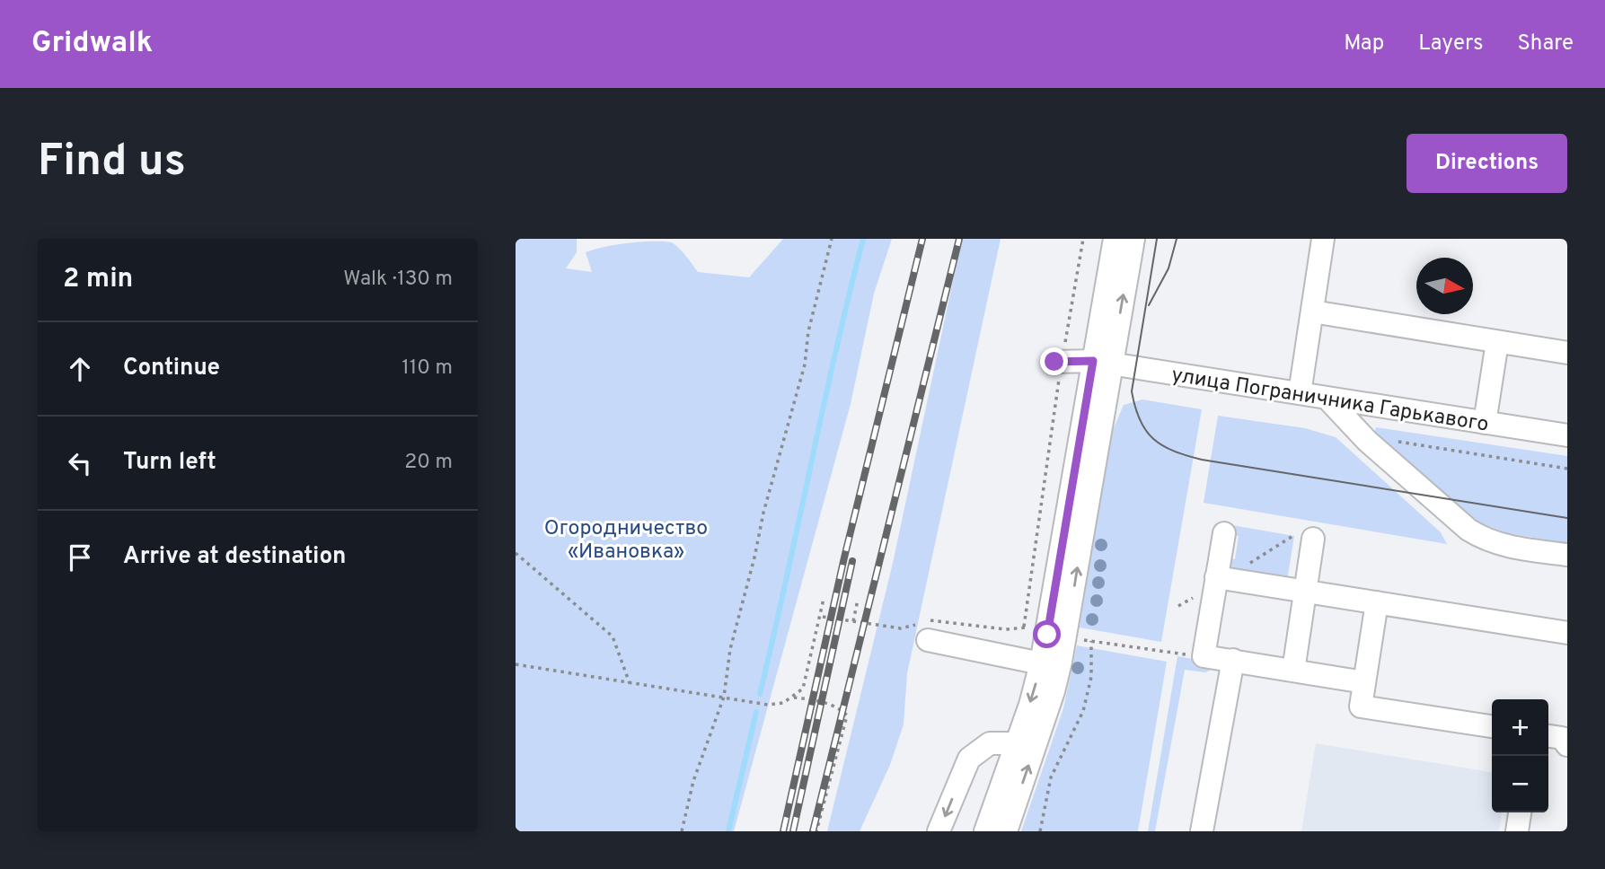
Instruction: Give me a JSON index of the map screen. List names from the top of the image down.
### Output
{
  "streets": {
    "street": ["улица Пограничника Гарькавого"]
  },
  "parks": ["Огородничество «Ивановка»"],
  "north": "right",
  "page": {
    "header": "Gridwalk",
    "nav": ["Map", "Layers", "Share"],
    "buttons": "Directions",
    "title": "Find us",
    "heading": ["2 min", "Walk · 130 m"],
    "list": [
      ["Continue", "110 m"],
      ["Turn left", "20 m"],
      "Arrive at destination"
    ],
    "map_buttons": ["+", "−"]
  }
}
